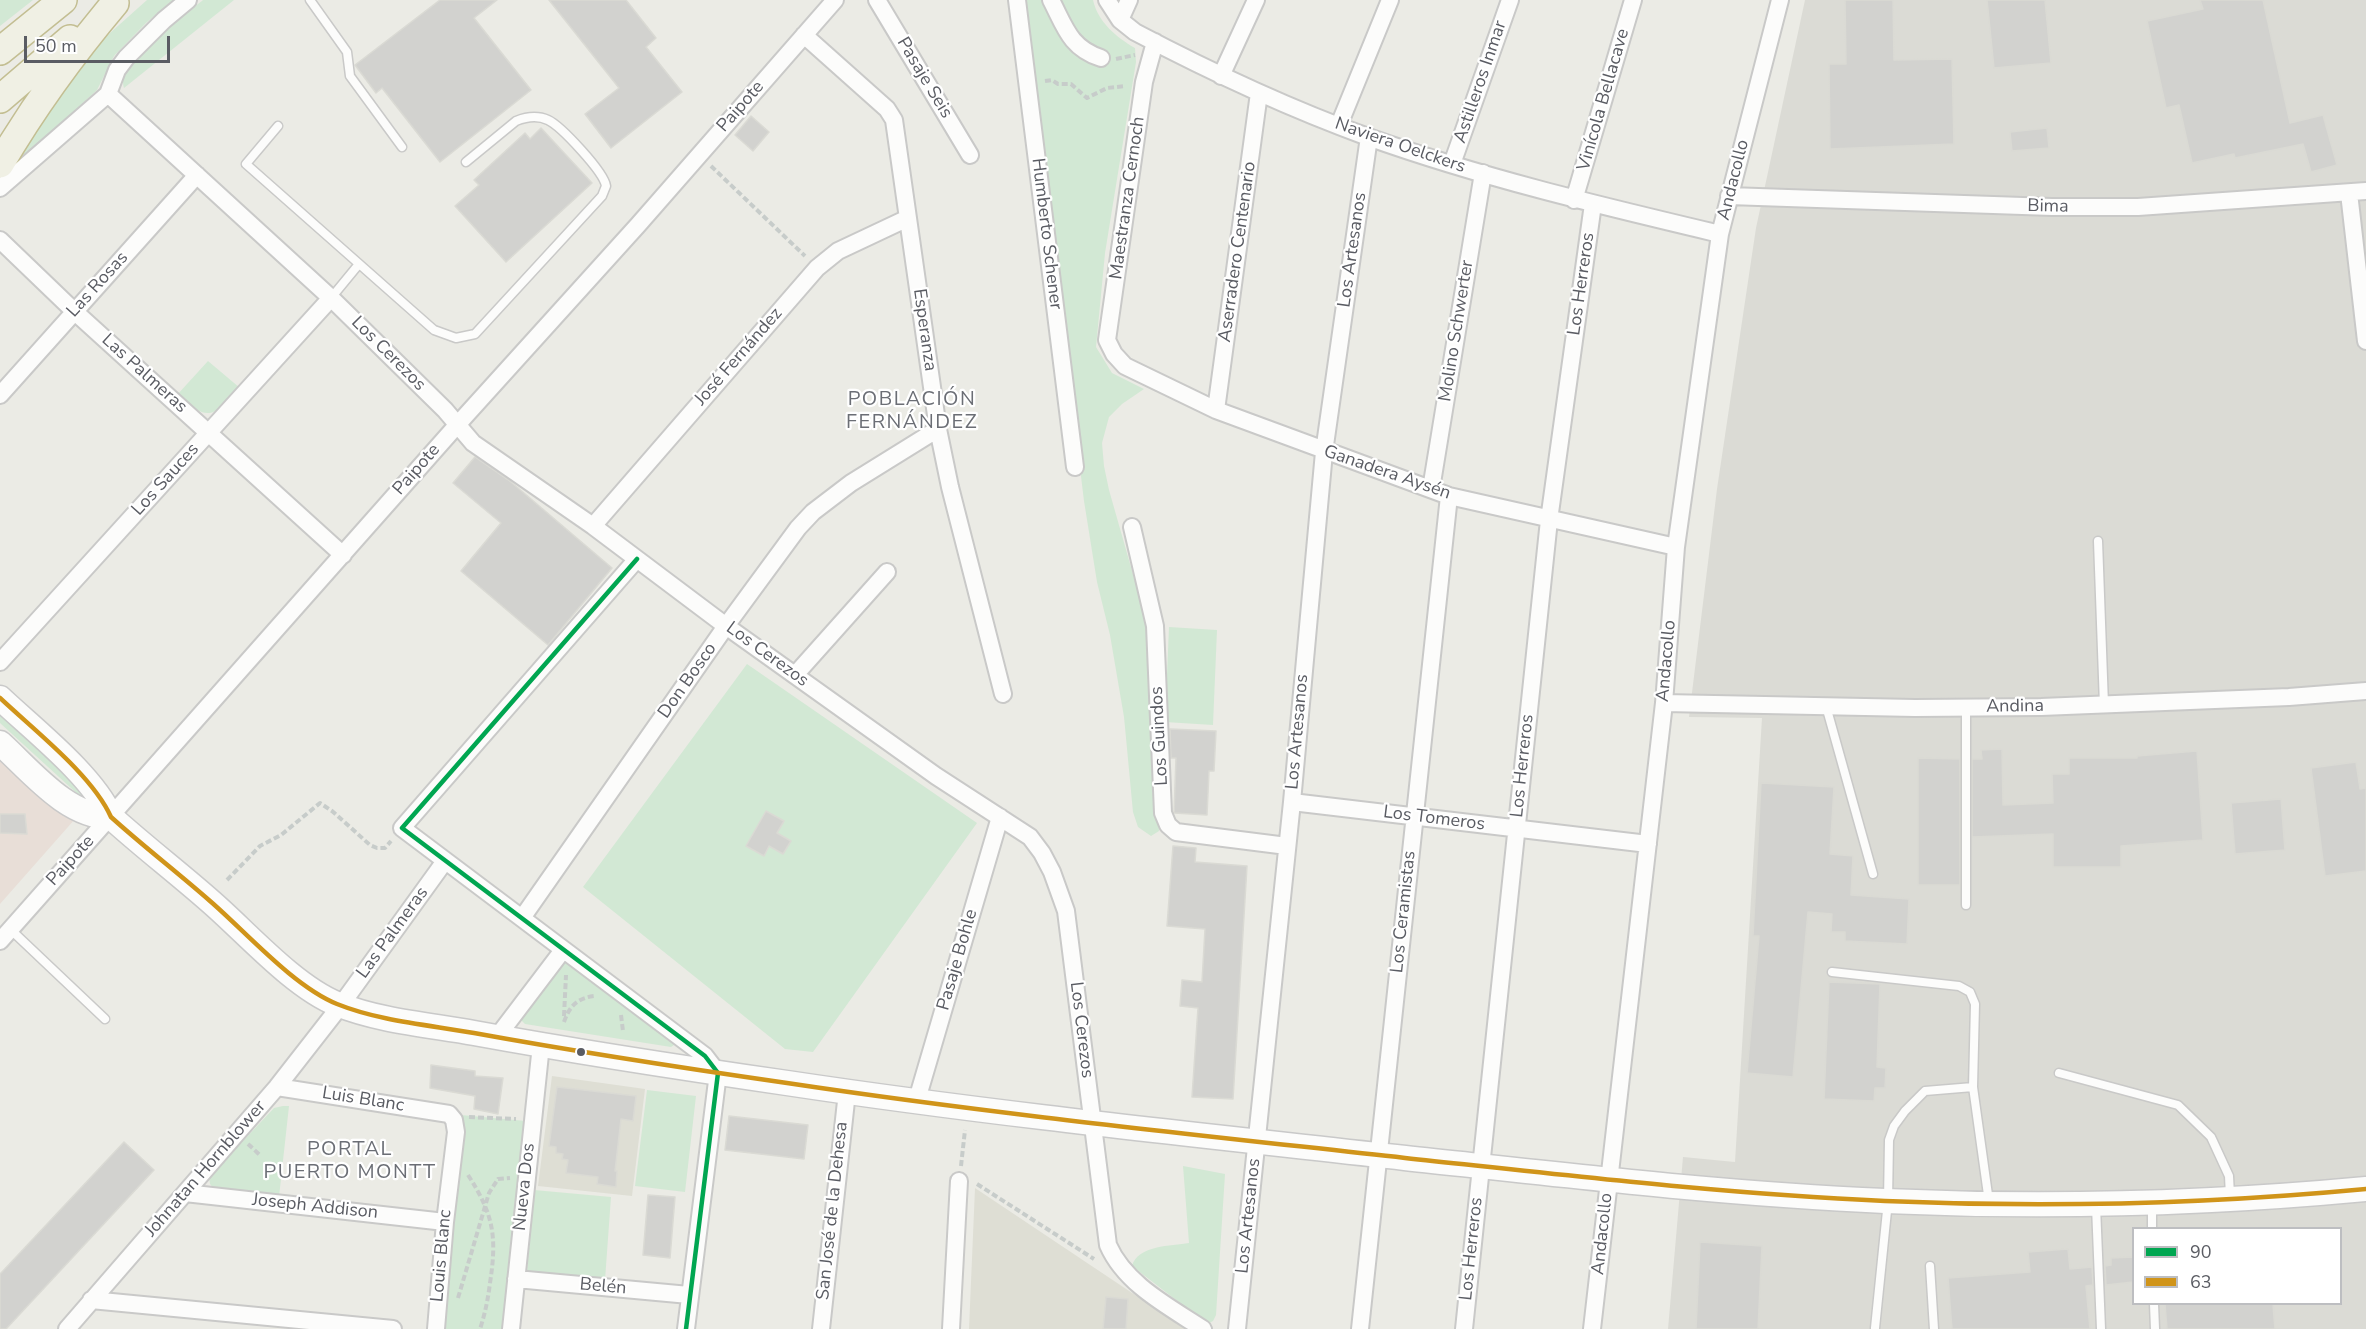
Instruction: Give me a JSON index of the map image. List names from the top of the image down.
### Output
{
  "streets": {
    "street": [
      "Pasaje Seis",
      "Astilleros Inmar",
      "Vinícola Bellacave",
      "Paipote",
      "Naviera Oelckers",
      "Andacollo",
      "Maestranza Cernoch",
      "Bima",
      "Humberto Schener",
      "Los Artesanos",
      "Aserradero Centenario",
      "Los Herreros",
      "Las Rosas",
      "Esperanza",
      "Molino Schwerter",
      "Los Cerezos",
      "José Fernández",
      "Las Palmeras",
      "Ganadera Aysén",
      "Los Sauces",
      "Don Bosco",
      "Andina",
      "Los Guindos",
      "Los Tomeros",
      "Los Ceramistas",
      "Pasaje Bohle",
      "Luis Blanc",
      "Johnatan Hornblower",
      "Nueva Dos",
      "Joseph Addison",
      "San José de la Dehesa",
      "Louis Blanc",
      "Belén"
    ]
  },
  "crossings": [
    ["Astilleros Inmar", "Naviera Oelckers"],
    ["Vinícola Bellacave", "Naviera Oelckers"],
    ["Paipote", "Esperanza"],
    ["Paipote", "Los Cerezos"],
    ["Paipote", "Las Palmeras"],
    ["Naviera Oelckers", "Andacollo"],
    ["Naviera Oelckers", "Maestranza Cernoch"],
    ["Naviera Oelckers", "Los Artesanos"],
    ["Naviera Oelckers", "Aserradero Centenario"],
    ["Naviera Oelckers", "Los Herreros"],
    ["Naviera Oelckers", "Molino Schwerter"],
    ["Andacollo", "Bima"],
    ["Andacollo", "Ganadera Aysén"],
    ["Andacollo", "Andina"],
    ["Andacollo", "Los Tomeros"],
    ["Maestranza Cernoch", "Ganadera Aysén"],
    ["Los Artesanos", "Ganadera Aysén"],
    ["Los Artesanos", "Los Guindos"],
    ["Los Artesanos", "Los Tomeros"],
    ["Aserradero Centenario", "Ganadera Aysén"],
    ["Los Herreros", "Ganadera Aysén"],
    ["Los Herreros", "Los Tomeros"],
    ["Las Rosas", "Los Cerezos"],
    ["Las Rosas", "Las Palmeras"],
    ["Esperanza", "José Fernández"],
    ["Esperanza", "Don Bosco"],
    ["Molino Schwerter", "Ganadera Aysén"],
    ["Los Cerezos", "José Fernández"],
    ["Los Cerezos", "Los Sauces"],
    ["Los Cerezos", "Don Bosco"],
    ["Los Cerezos", "Pasaje Bohle"],
    ["Las Palmeras", "Los Sauces"],
    ["Las Palmeras", "Johnatan Hornblower"],
    ["Ganadera Aysén", "Los Ceramistas"],
    ["Los Tomeros", "Los Ceramistas"],
    ["Luis Blanc", "Johnatan Hornblower"],
    ["Luis Blanc", "Louis Blanc"],
    ["Johnatan Hornblower", "Joseph Addison"],
    ["Nueva Dos", "Belén"],
    ["Joseph Addison", "Louis Blanc"]
  ],
  "districts": ["POBLACIÓN FERNÁNDEZ", "PORTAL PUERTO MONTT"],
  "lines": ["transit line 90", "transit line 63"],
  "legend": ["90", "63"],
  "scale_bar": "50 m"
}
